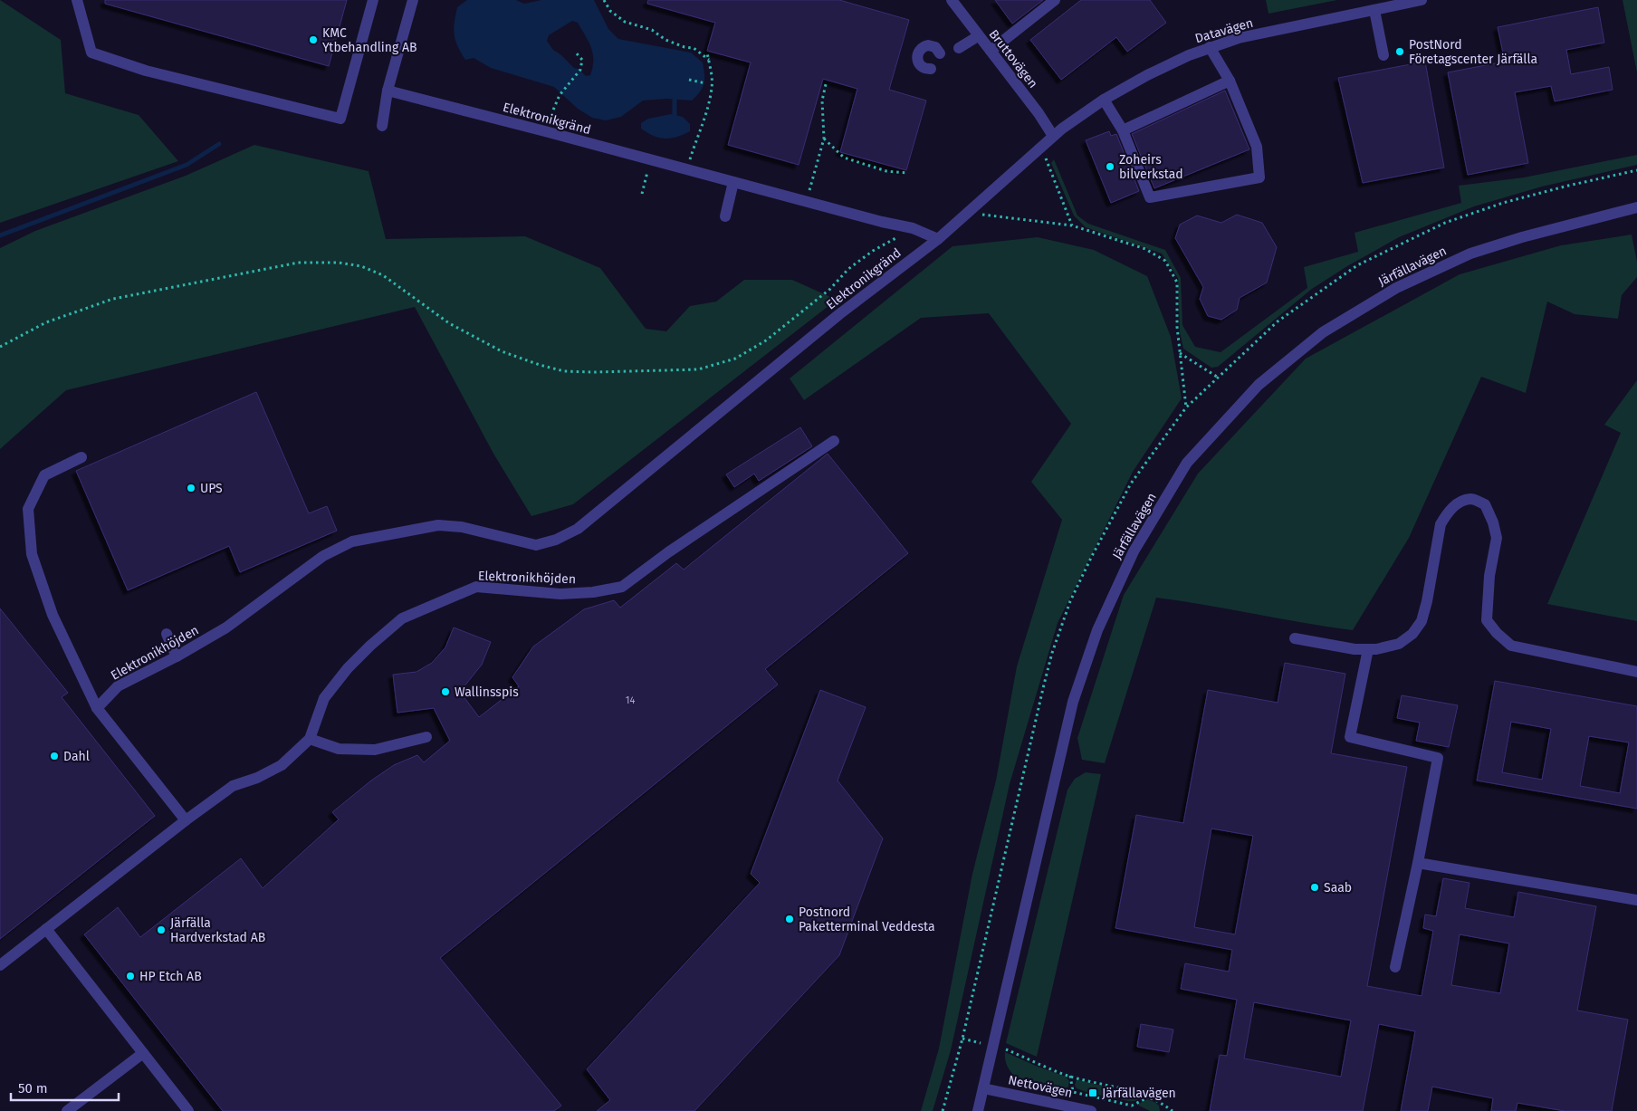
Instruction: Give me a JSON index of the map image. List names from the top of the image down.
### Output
{
  "streets": {
    "street": [
      "Datavägen",
      "Bruttovägen",
      "Elektronikgränd",
      "Järfällavägen",
      "Elektronikhöjden",
      "Nettovägen"
    ]
  },
  "crossings": [
    ["Datavägen", "Bruttovägen"],
    ["Datavägen", "Elektronikgränd"],
    ["Bruttovägen", "Elektronikgränd"],
    ["Elektronikgränd", "Elektronikhöjden"],
    ["Järfällavägen", "Nettovägen"]
  ],
  "places": {
    "other": [
      "KMC Ytbehandling AB",
      "PostNord Företagscenter Järfälla",
      "Zoheirs bilverkstad",
      "UPS",
      "Wallinsspis",
      "Dahl",
      "Saab",
      "Postnord Paketterminal Veddesta",
      "Järfälla Hardverkstad AB",
      "HP Etch AB"
    ],
    "transit": ["Järfällavägen"]
  },
  "house_numbers": ["14"],
  "scale_bar": "50 m"
}
